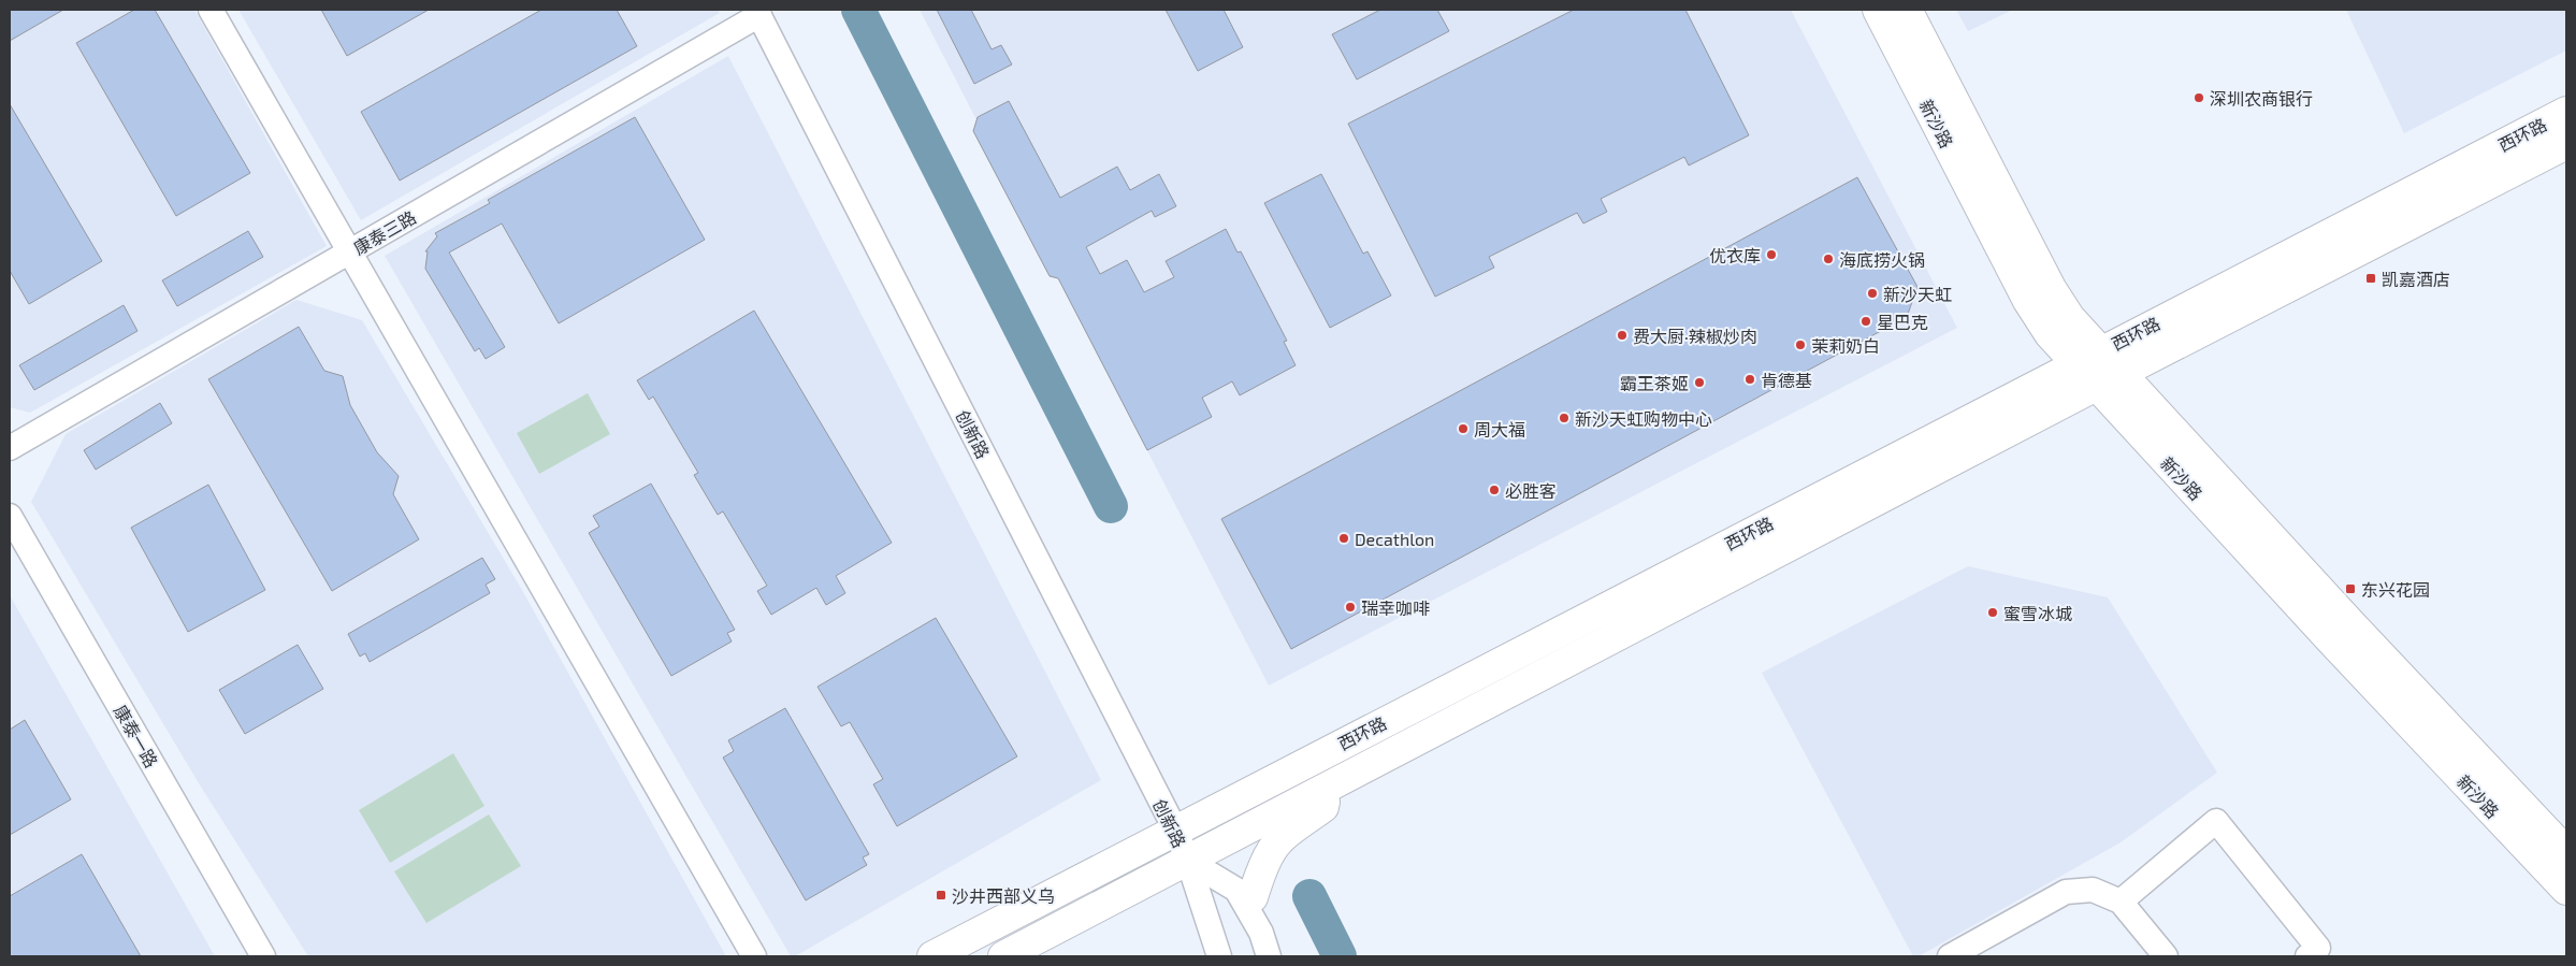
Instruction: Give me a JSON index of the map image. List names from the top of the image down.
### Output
{
  "streets": {
    "main road": ["新沙路", "西环路"],
    "street": ["康泰三路", "创新路", "康泰一路"]
  },
  "crossings": [
    ["新沙路", "西环路"],
    ["西环路", "创新路"],
    ["康泰三路", "创新路"]
  ],
  "places": {
    "other": [
      "深圳农商银行",
      "优衣库",
      "海底捞火锅",
      "新沙天虹",
      "星巴克",
      "费大厨·辣椒炒肉",
      "茉莉奶白",
      "肯德基",
      "霸王茶姬",
      "新沙天虹购物中心",
      "周大福",
      "必胜客",
      "Decathlon",
      "瑞幸咖啡",
      "蜜雪冰城"
    ],
    "transit": ["凯嘉酒店", "东兴花园", "沙井西部义乌"]
  }
}
